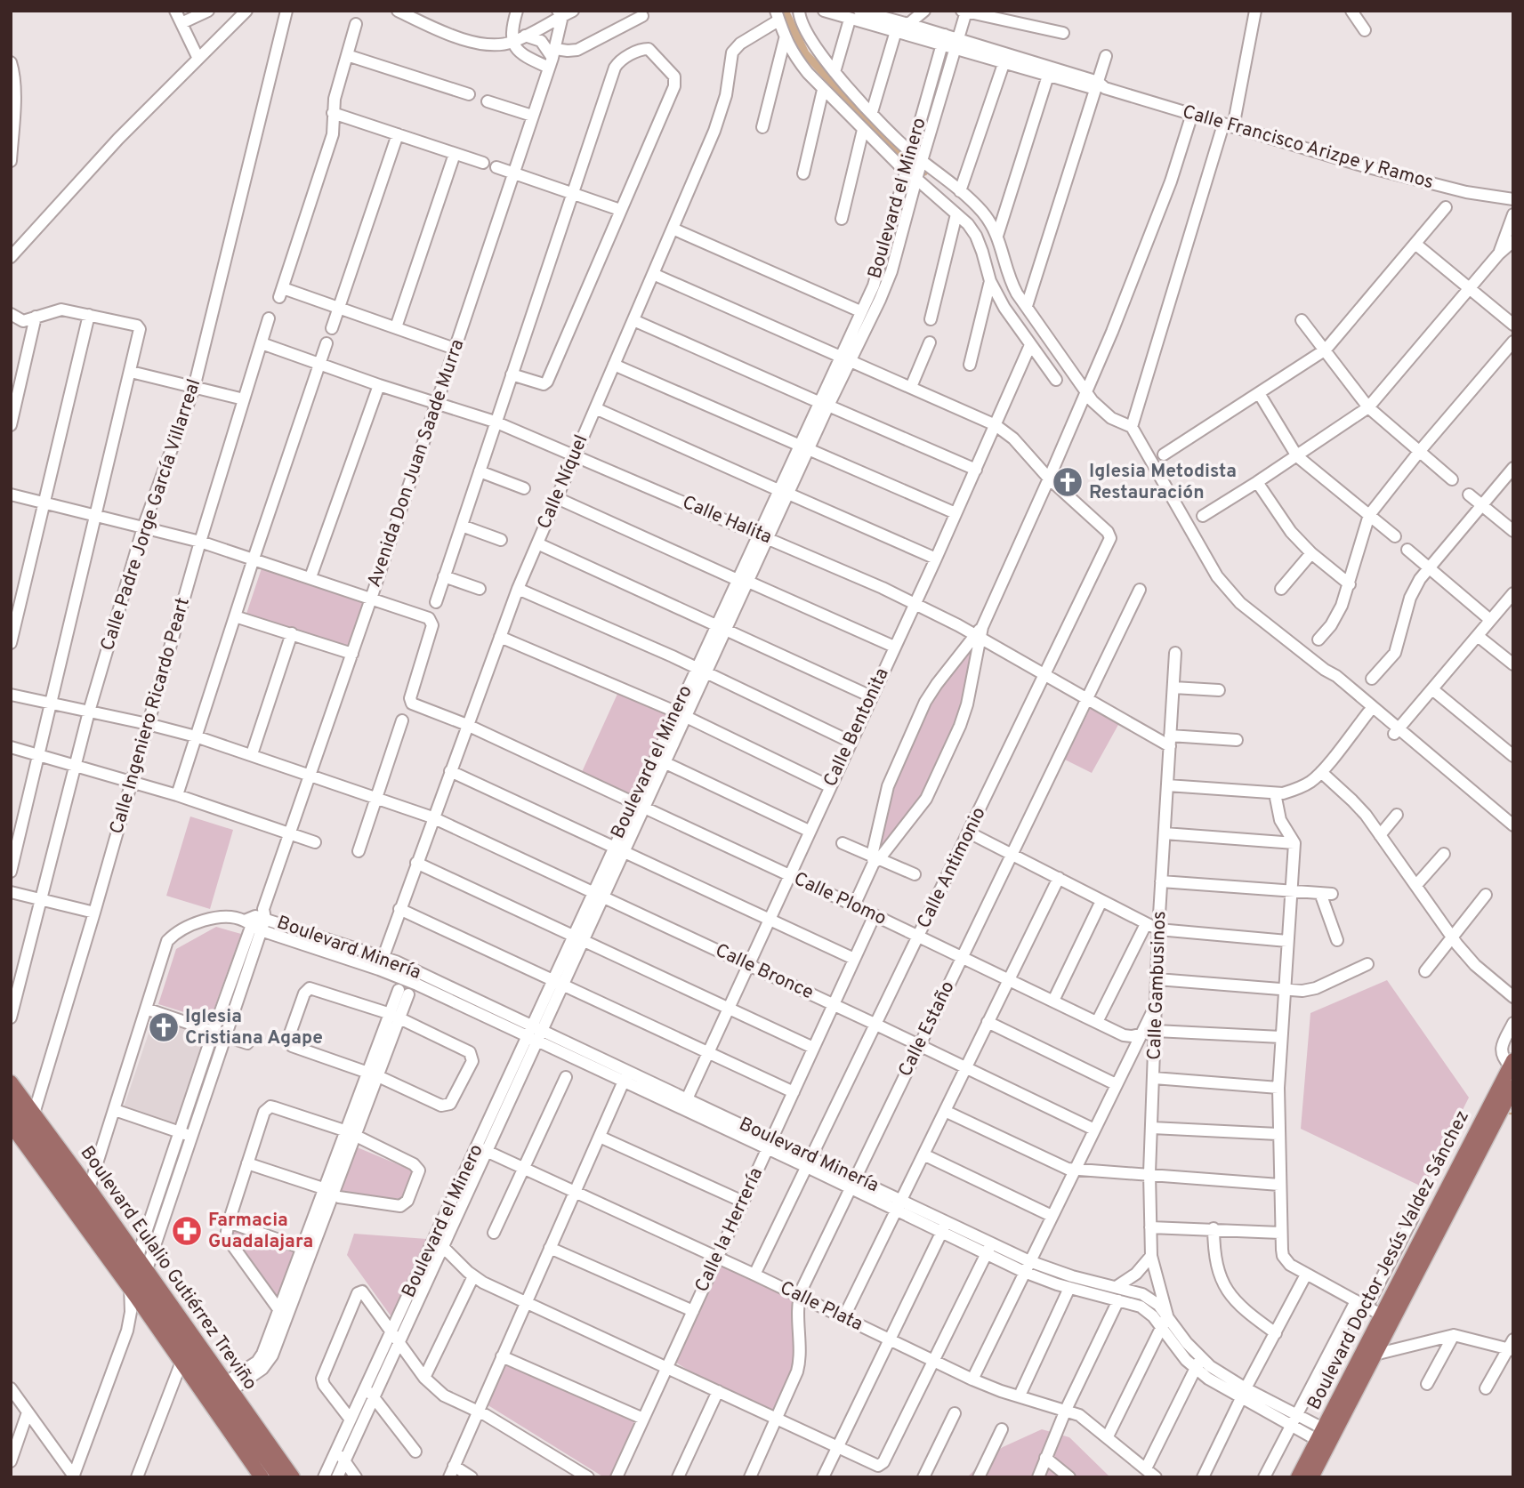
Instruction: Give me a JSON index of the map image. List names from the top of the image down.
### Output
{
  "streets": {
    "main road": ["Boulevard Doctor Jesús Valdez Sánchez", "Boulevard Eulalio Gutiérrez Treviño"],
    "street": [
      "Calle Francisco Arizpe y Ramos",
      "Boulevard el Minero",
      "Avenida Don Juan Saade Murra",
      "Calle Níquel",
      "Calle Padre Jorge García Villarreal",
      "Calle Halita",
      "Calle Ingeniero Ricardo Peart",
      "Calle Bentonita",
      "Calle Antimonio",
      "Calle Plomo",
      "Boulevard Minería",
      "Calle Bronce",
      "Calle Gambusinos",
      "Calle Estaño",
      "Calle la Herrería",
      "Calle Plata"
    ]
  },
  "crossings": [
    ["Calle Francisco Arizpe y Ramos", "Boulevard el Minero"],
    ["Boulevard el Minero", "Calle Halita"],
    ["Boulevard el Minero", "Calle Plomo"],
    ["Boulevard el Minero", "Boulevard Minería"],
    ["Boulevard el Minero", "Calle Bronce"],
    ["Boulevard el Minero", "Calle Plata"],
    ["Avenida Don Juan Saade Murra", "Calle Halita"],
    ["Avenida Don Juan Saade Murra", "Calle Plomo"],
    ["Avenida Don Juan Saade Murra", "Boulevard Minería"],
    ["Avenida Don Juan Saade Murra", "Calle Bronce"],
    ["Avenida Don Juan Saade Murra", "Boulevard Eulalio Gutiérrez Treviño"],
    ["Calle Níquel", "Calle Halita"],
    ["Calle Níquel", "Calle Plomo"],
    ["Calle Níquel", "Boulevard Minería"],
    ["Calle Níquel", "Calle Bronce"],
    ["Calle Padre Jorge García Villarreal", "Calle Bronce"],
    ["Calle Halita", "Calle Ingeniero Ricardo Peart"],
    ["Calle Halita", "Calle Bentonita"],
    ["Calle Halita", "Calle Antimonio"],
    ["Calle Halita", "Calle Gambusinos"],
    ["Calle Halita", "Calle Estaño"],
    ["Calle Ingeniero Ricardo Peart", "Calle Bronce"],
    ["Calle Ingeniero Ricardo Peart", "Boulevard Eulalio Gutiérrez Treviño"],
    ["Calle Bentonita", "Calle Plomo"],
    ["Calle Bentonita", "Boulevard Minería"],
    ["Calle Bentonita", "Calle Bronce"],
    ["Calle Antimonio", "Calle Plomo"],
    ["Calle Antimonio", "Boulevard Minería"],
    ["Calle Antimonio", "Calle Bronce"],
    ["Calle Antimonio", "Calle Plata"],
    ["Calle Plomo", "Calle Gambusinos"],
    ["Calle Plomo", "Calle Estaño"],
    ["Calle Plomo", "Calle la Herrería"],
    ["Boulevard Minería", "Calle Gambusinos"],
    ["Boulevard Minería", "Calle Estaño"],
    ["Boulevard Minería", "Calle la Herrería"],
    ["Boulevard Minería", "Boulevard Doctor Jesús Valdez Sánchez"],
    ["Calle Bronce", "Calle Estaño"],
    ["Calle Bronce", "Calle la Herrería"],
    ["Calle Estaño", "Calle Plata"],
    ["Calle la Herrería", "Calle Plata"]
  ],
  "places": {
    "church": ["Iglesia Metodista Restauración", "Iglesia Cristiana Agape"],
    "pharmacy": ["Farmacia Guadalajara"]
  }
}
